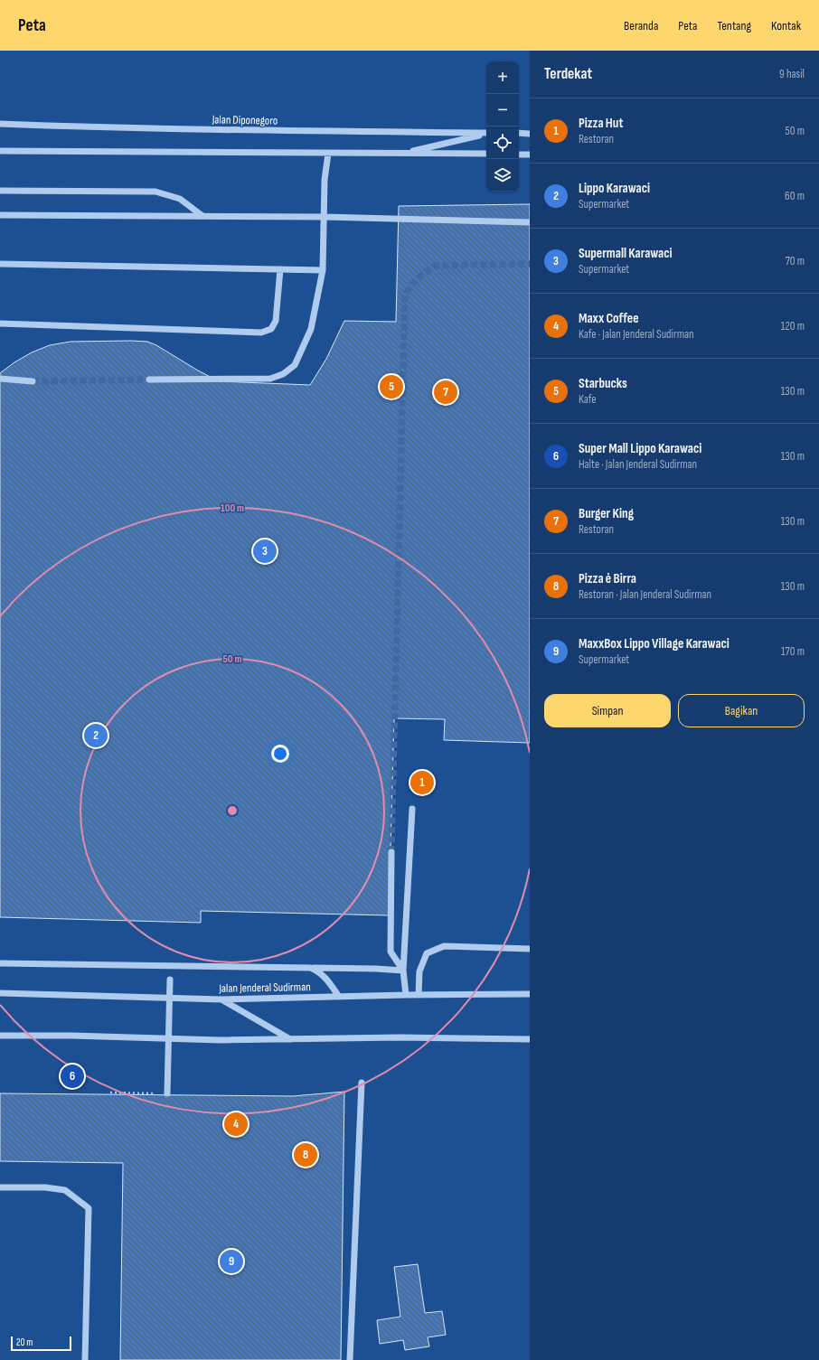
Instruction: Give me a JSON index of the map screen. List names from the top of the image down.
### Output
{
  "streets": {
    "street": ["Jalan Diponegoro", "Jalan Jenderal Sudirman"]
  },
  "scale_bar": "20 m",
  "page": {
    "header": "Peta",
    "nav": [
      "Beranda",
      "Peta",
      "Tentang",
      "Kontak"
    ],
    "heading": ["Terdekat", "9 hasil"],
    "map_buttons": ["+", "−"],
    "list": [
      {
        "mark": "1",
        "name": "Pizza Hut",
        "note": "Restoran",
        "value": "50 m"
      },
      {
        "mark": "2",
        "name": "Lippo Karawaci",
        "note": "Supermarket",
        "value": "60 m"
      },
      {
        "mark": "3",
        "name": "Supermall Karawaci",
        "note": "Supermarket",
        "value": "70 m"
      },
      {
        "mark": "4",
        "name": "Maxx Coffee",
        "note": "Kafe · Jalan Jenderal Sudirman",
        "value": "120 m"
      },
      {
        "mark": "5",
        "name": "Starbucks",
        "note": "Kafe",
        "value": "130 m"
      },
      {
        "mark": "6",
        "name": "Super Mall Lippo Karawaci",
        "note": "Halte · Jalan Jenderal Sudirman",
        "value": "130 m"
      },
      {
        "mark": "7",
        "name": "Burger King",
        "note": "Restoran",
        "value": "130 m"
      },
      {
        "mark": "8",
        "name": "Pizza ė Birra",
        "note": "Restoran · Jalan Jenderal Sudirman",
        "value": "130 m"
      },
      {
        "mark": "9",
        "name": "MaxxBox Lippo Village Karawaci",
        "note": "Supermarket",
        "value": "170 m"
      }
    ],
    "pins": [
      "5",
      "7",
      "3",
      "2",
      "1",
      "6",
      "4",
      "8",
      "9"
    ],
    "buttons": ["Simpan", "Bagikan"],
    "scale": "20 m"
  },
  "rings": ["100 m", "50 m"]
}
